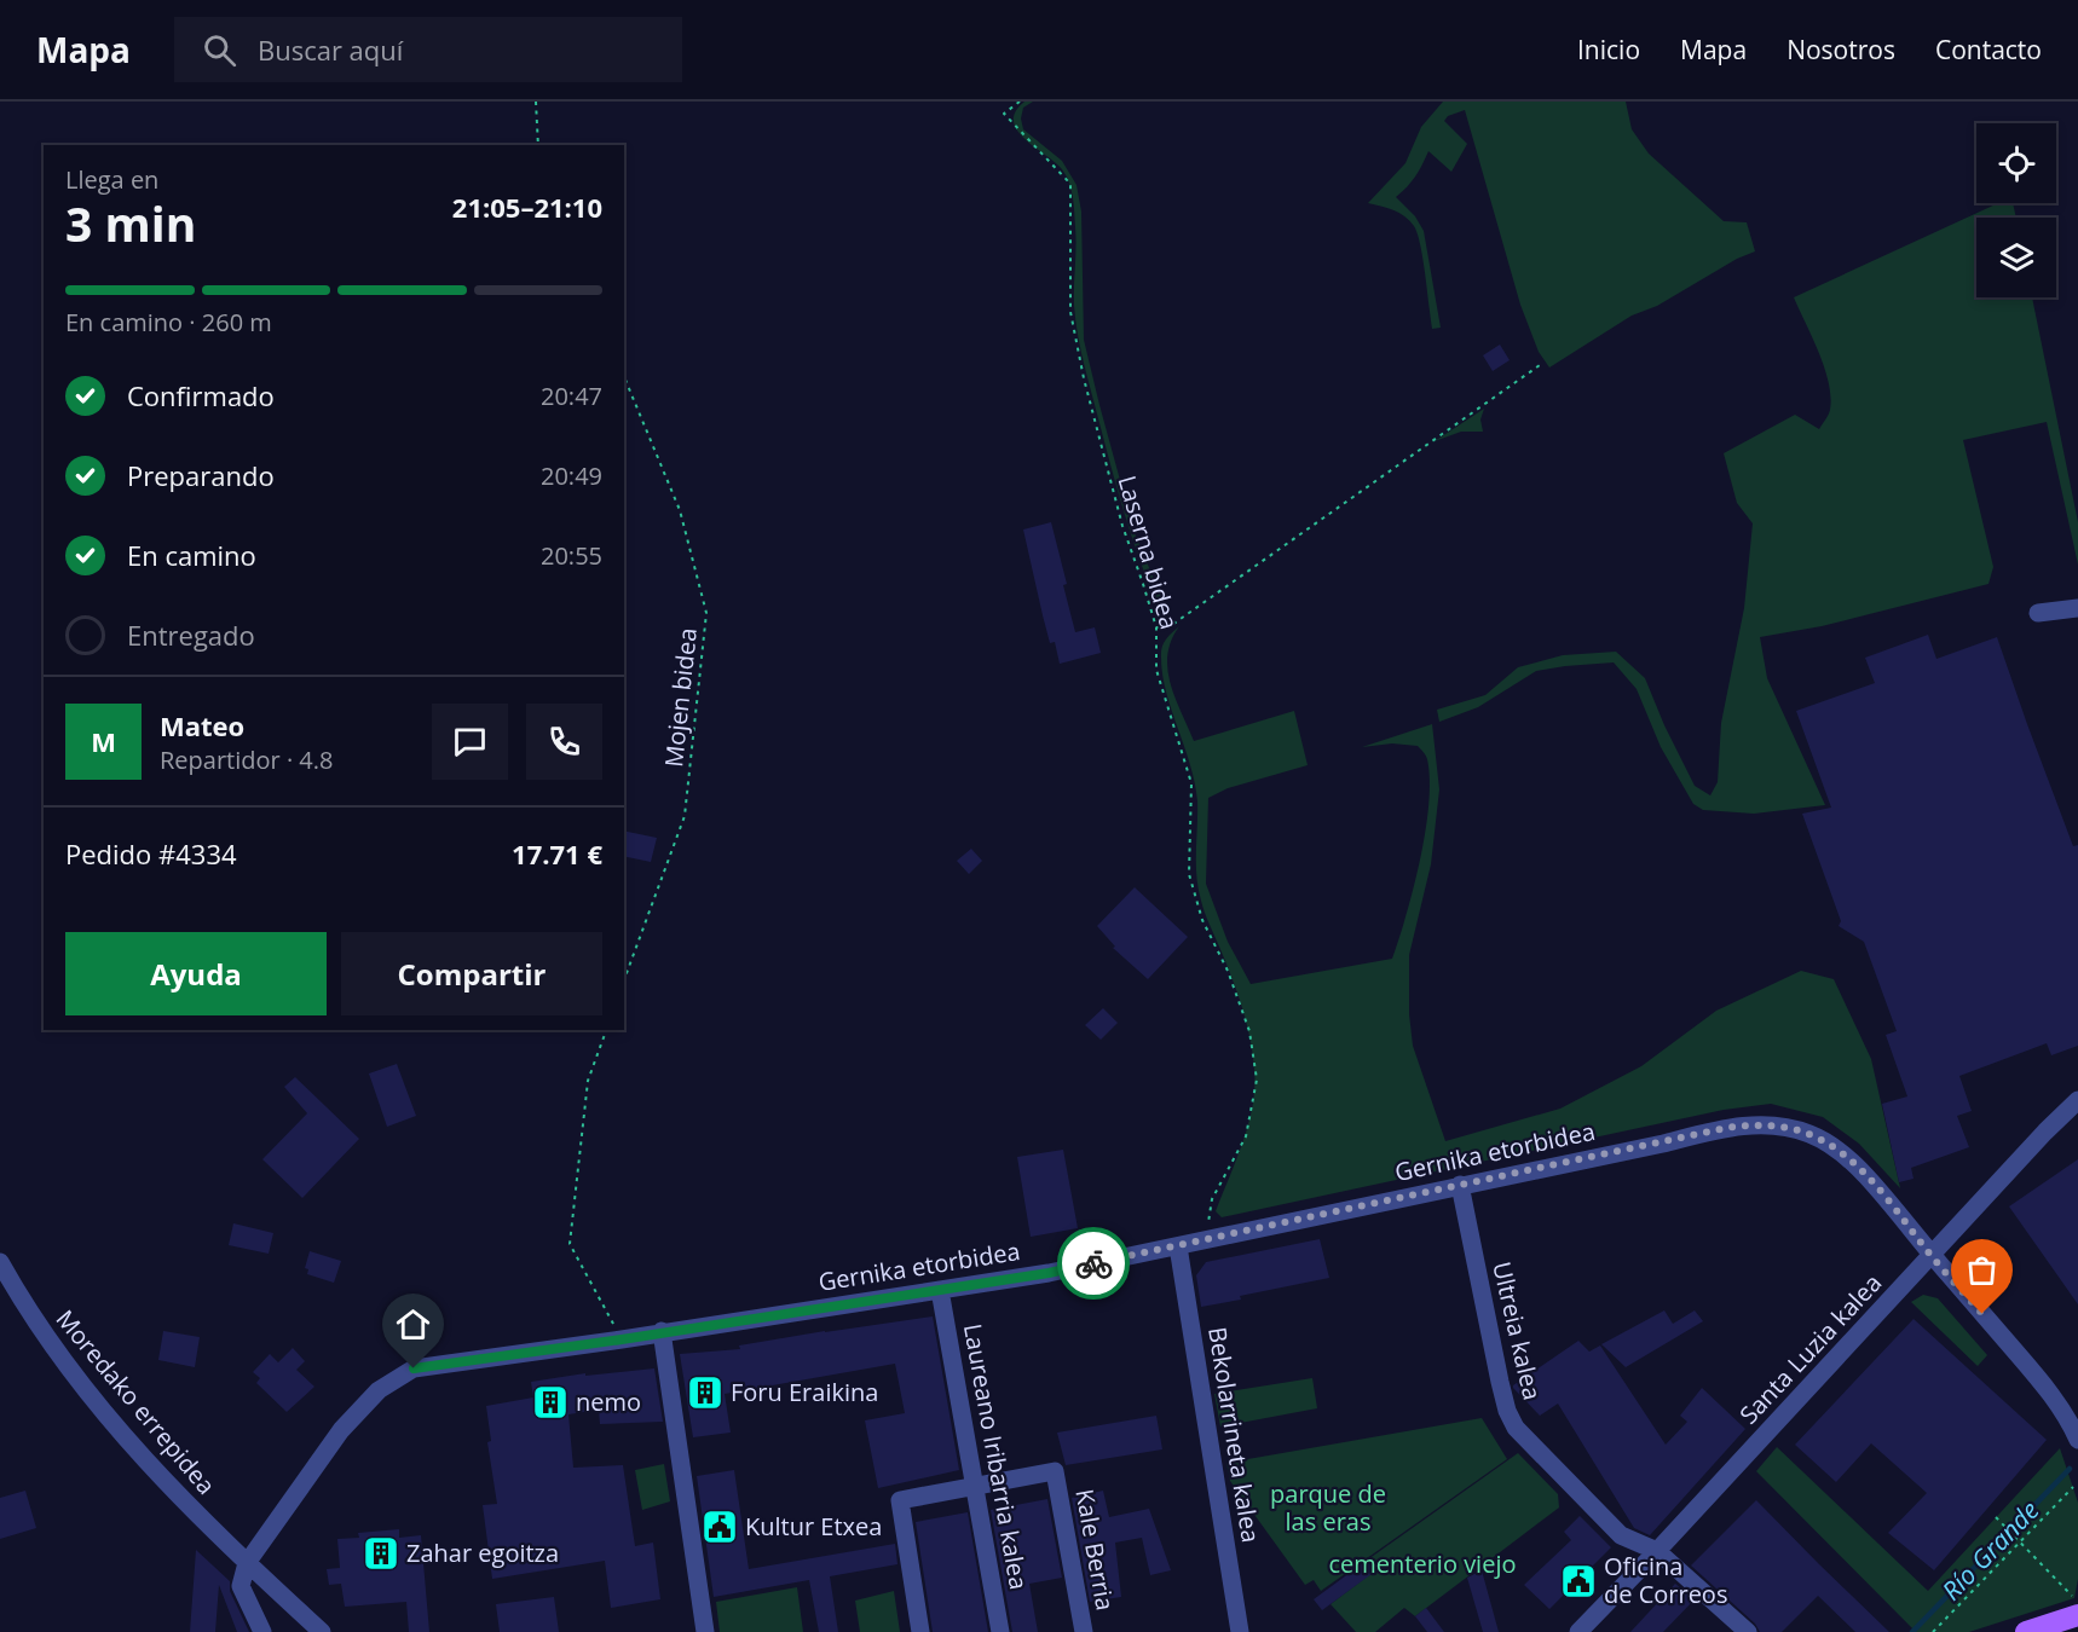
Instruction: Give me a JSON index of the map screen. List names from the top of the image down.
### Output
{
  "streets": {
    "street": [
      "Gernika etorbidea",
      "Ultreia kalea",
      "Santa Luzia kalea",
      "Moredako errepidea",
      "Bekolarrineta kalea",
      "Laureano Iribarria kalea",
      "Kale Berria"
    ],
    "path": ["Laserna bidea", "Mojen bidea"]
  },
  "crossings": [
    ["Laserna bidea", "Gernika etorbidea"],
    ["Gernika etorbidea", "Ultreia kalea"],
    ["Gernika etorbidea", "Santa Luzia kalea"],
    ["Gernika etorbidea", "Moredako errepidea"],
    ["Gernika etorbidea", "Bekolarrineta kalea"],
    ["Gernika etorbidea", "Laureano Iribarria kalea"],
    ["Ultreia kalea", "Santa Luzia kalea"],
    ["Laureano Iribarria kalea", "Kale Berria"]
  ],
  "water": ["Río Grande"],
  "parks": ["parque de las eras", "cementerio viejo"],
  "places": {
    "building": ["Foru Eraikina", "nemo", "Zahar egoitza"],
    "public building": ["Kultur Etxea", "Oficina de Correos"]
  },
  "page": {
    "header": "Mapa",
    "search": "Buscar aquí",
    "nav": [
      "Inicio",
      "Mapa",
      "Nosotros",
      "Contacto"
    ],
    "heading": ["3 min", "Llega en", "21:05–21:10"],
    "panel": [
      "Mateo",
      "Repartidor · 4.8",
      "Pedido #4334",
      "17.71 €"
    ],
    "bar": "En camino · 260 m",
    "list": [
      ["Confirmado", "20:47"],
      ["Preparando", "20:49"],
      ["En camino", "20:55"],
      "Entregado"
    ],
    "round": "M",
    "buttons": ["Ayuda", "Compartir"]
  }
}
